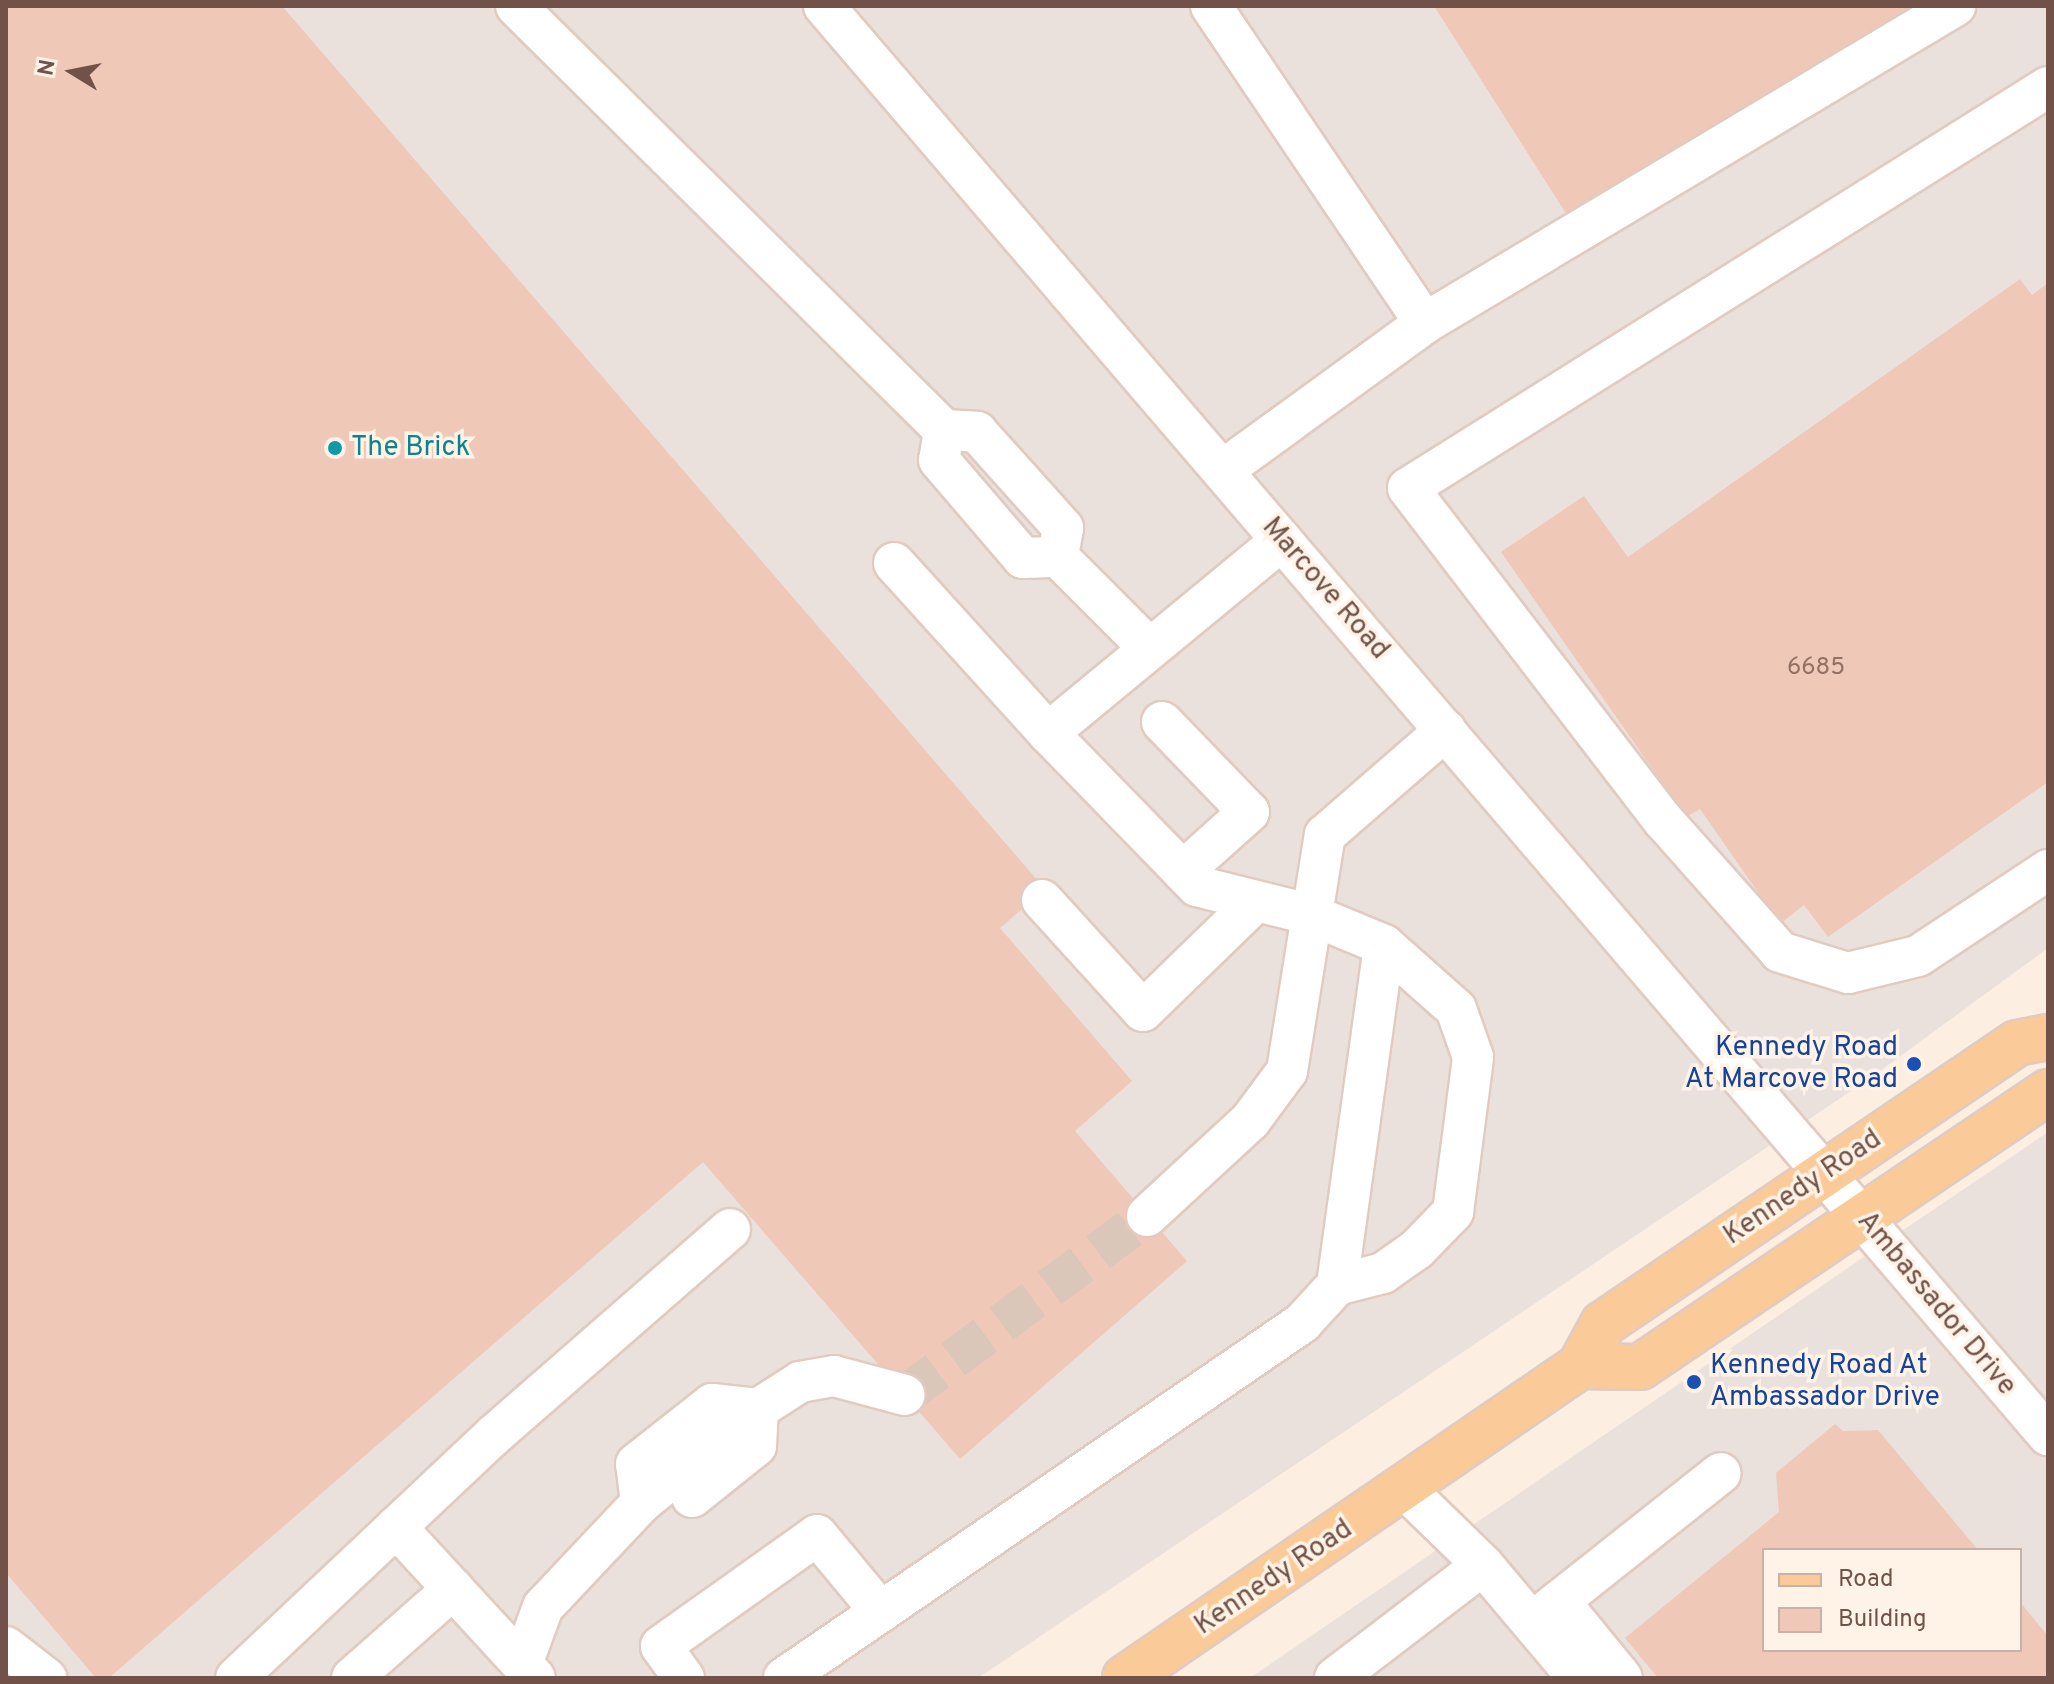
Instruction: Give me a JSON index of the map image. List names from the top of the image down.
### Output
{
  "streets": {
    "main road": ["Kennedy Road"],
    "street": ["Marcove Road", "Ambassador Drive"]
  },
  "crossings": [
    ["Marcove Road", "Kennedy Road"],
    ["Marcove Road", "Ambassador Drive"],
    ["Kennedy Road", "Ambassador Drive"]
  ],
  "places": ["The Brick", "Kennedy Road At Marcove Road", "Kennedy Road At Ambassador Drive"],
  "house_numbers": ["6685"],
  "legend": ["Road", "Building"],
  "north": "left"
}
